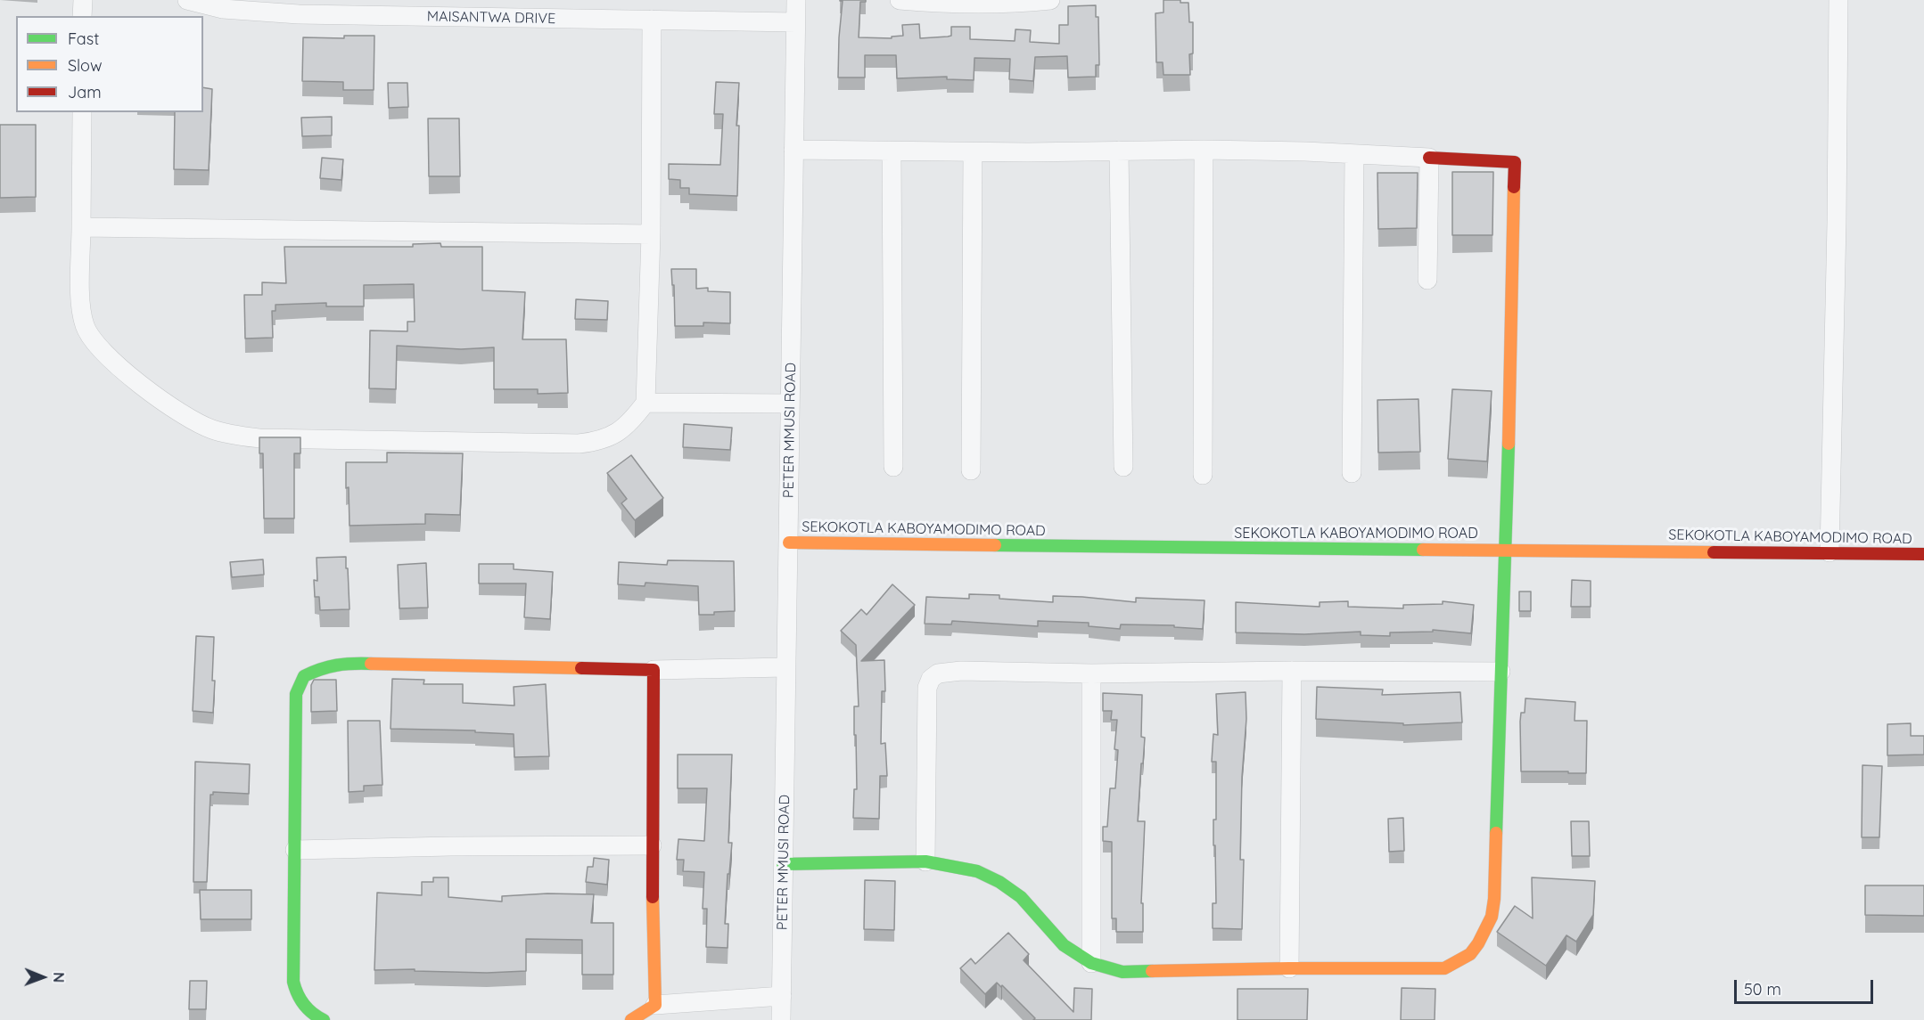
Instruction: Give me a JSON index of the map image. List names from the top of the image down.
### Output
{
  "streets": {
    "street": ["MAISANTWA DRIVE", "PETER MMUSI ROAD", "SEKOKOTLA KABOYAMODIMO ROAD"]
  },
  "crossings": [
    ["MAISANTWA DRIVE", "PETER MMUSI ROAD"],
    ["PETER MMUSI ROAD", "SEKOKOTLA KABOYAMODIMO ROAD"]
  ],
  "legend": ["Fast", "Slow", "Jam"],
  "scale_bar": "50 m",
  "north": "right"
}
